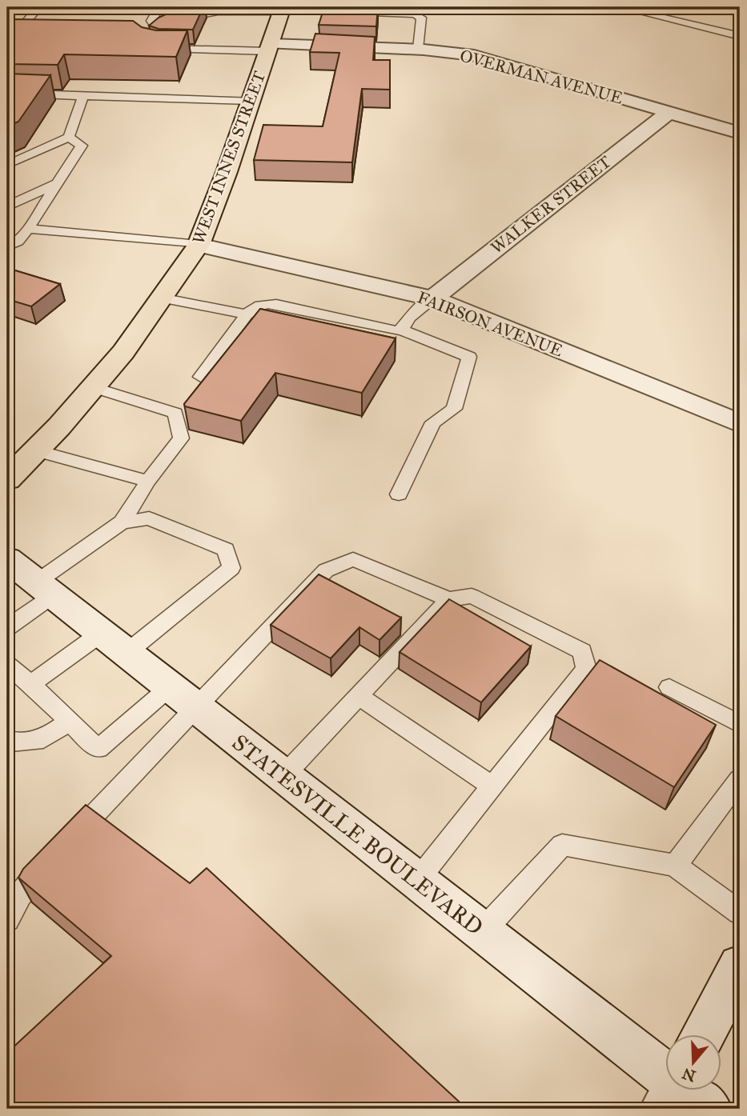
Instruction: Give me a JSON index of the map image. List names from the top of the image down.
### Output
{
  "streets": {
    "main road": ["WEST INNES STREET"],
    "street": [
      "OVERMAN AVENUE",
      "WALKER STREET",
      "FAIRSON AVENUE",
      "STATESVILLE BOULEVARD"
    ]
  },
  "crossings": [
    ["OVERMAN AVENUE", "WEST INNES STREET"],
    ["OVERMAN AVENUE", "WALKER STREET"],
    ["WEST INNES STREET", "FAIRSON AVENUE"],
    ["WALKER STREET", "FAIRSON AVENUE"]
  ],
  "north": "bottom"
}
